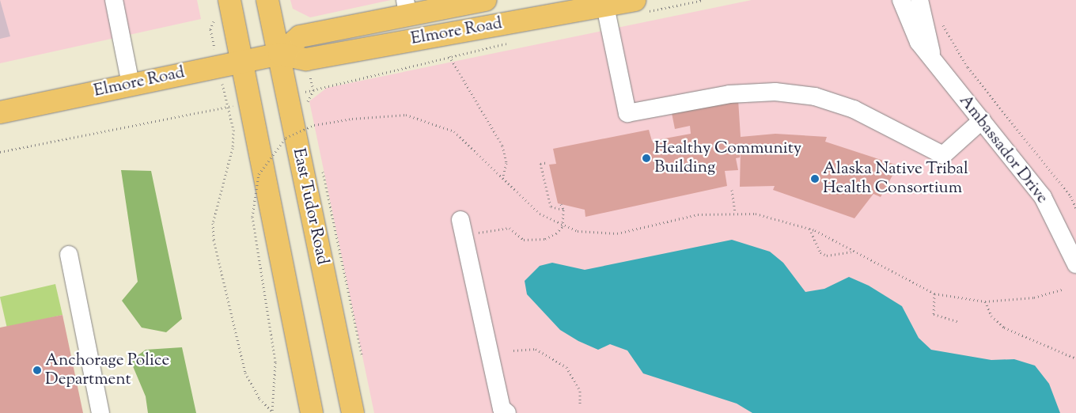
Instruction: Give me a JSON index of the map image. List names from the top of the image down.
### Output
{
  "streets": {
    "main road": ["Elmore Road", "East Tudor Road"],
    "street": ["Ambassador Drive"]
  },
  "crossings": [
    ["Elmore Road", "East Tudor Road"]
  ],
  "places": ["Healthy Community Building", "Alaska Native Tribal Health Consortium", "Anchorage Police Department"]
}
